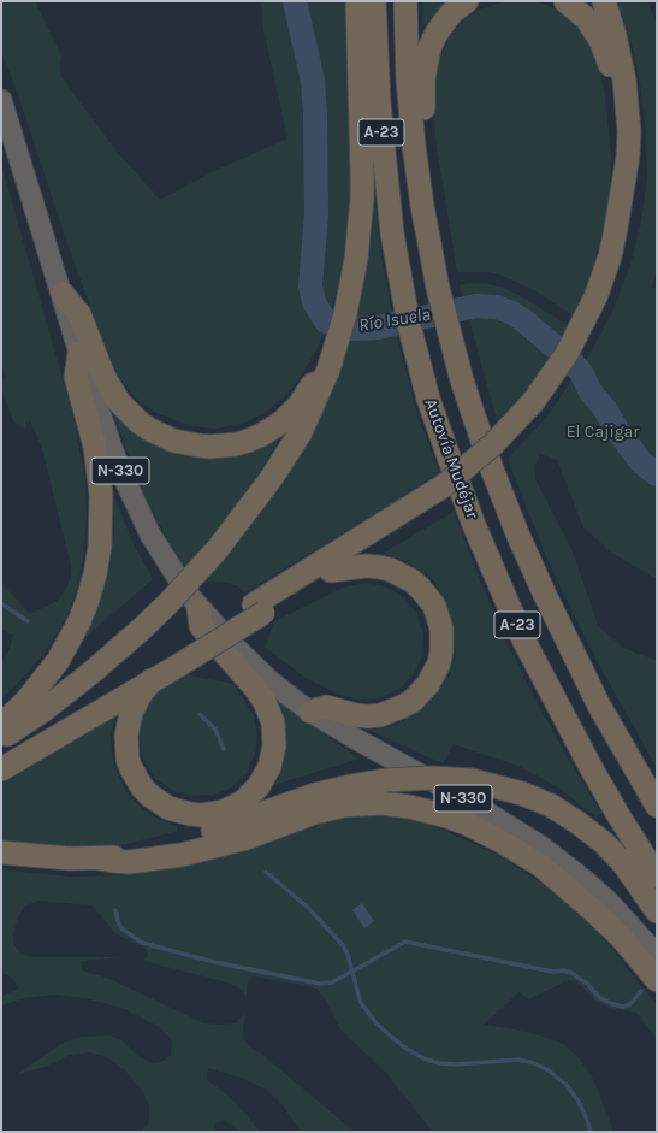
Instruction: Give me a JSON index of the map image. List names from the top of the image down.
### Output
{
  "streets": {
    "highway": ["A-23", "Autovía Mudéjar", "N-330"]
  },
  "water": ["Río Isuela"],
  "parks": ["El Cajigar"]
}
